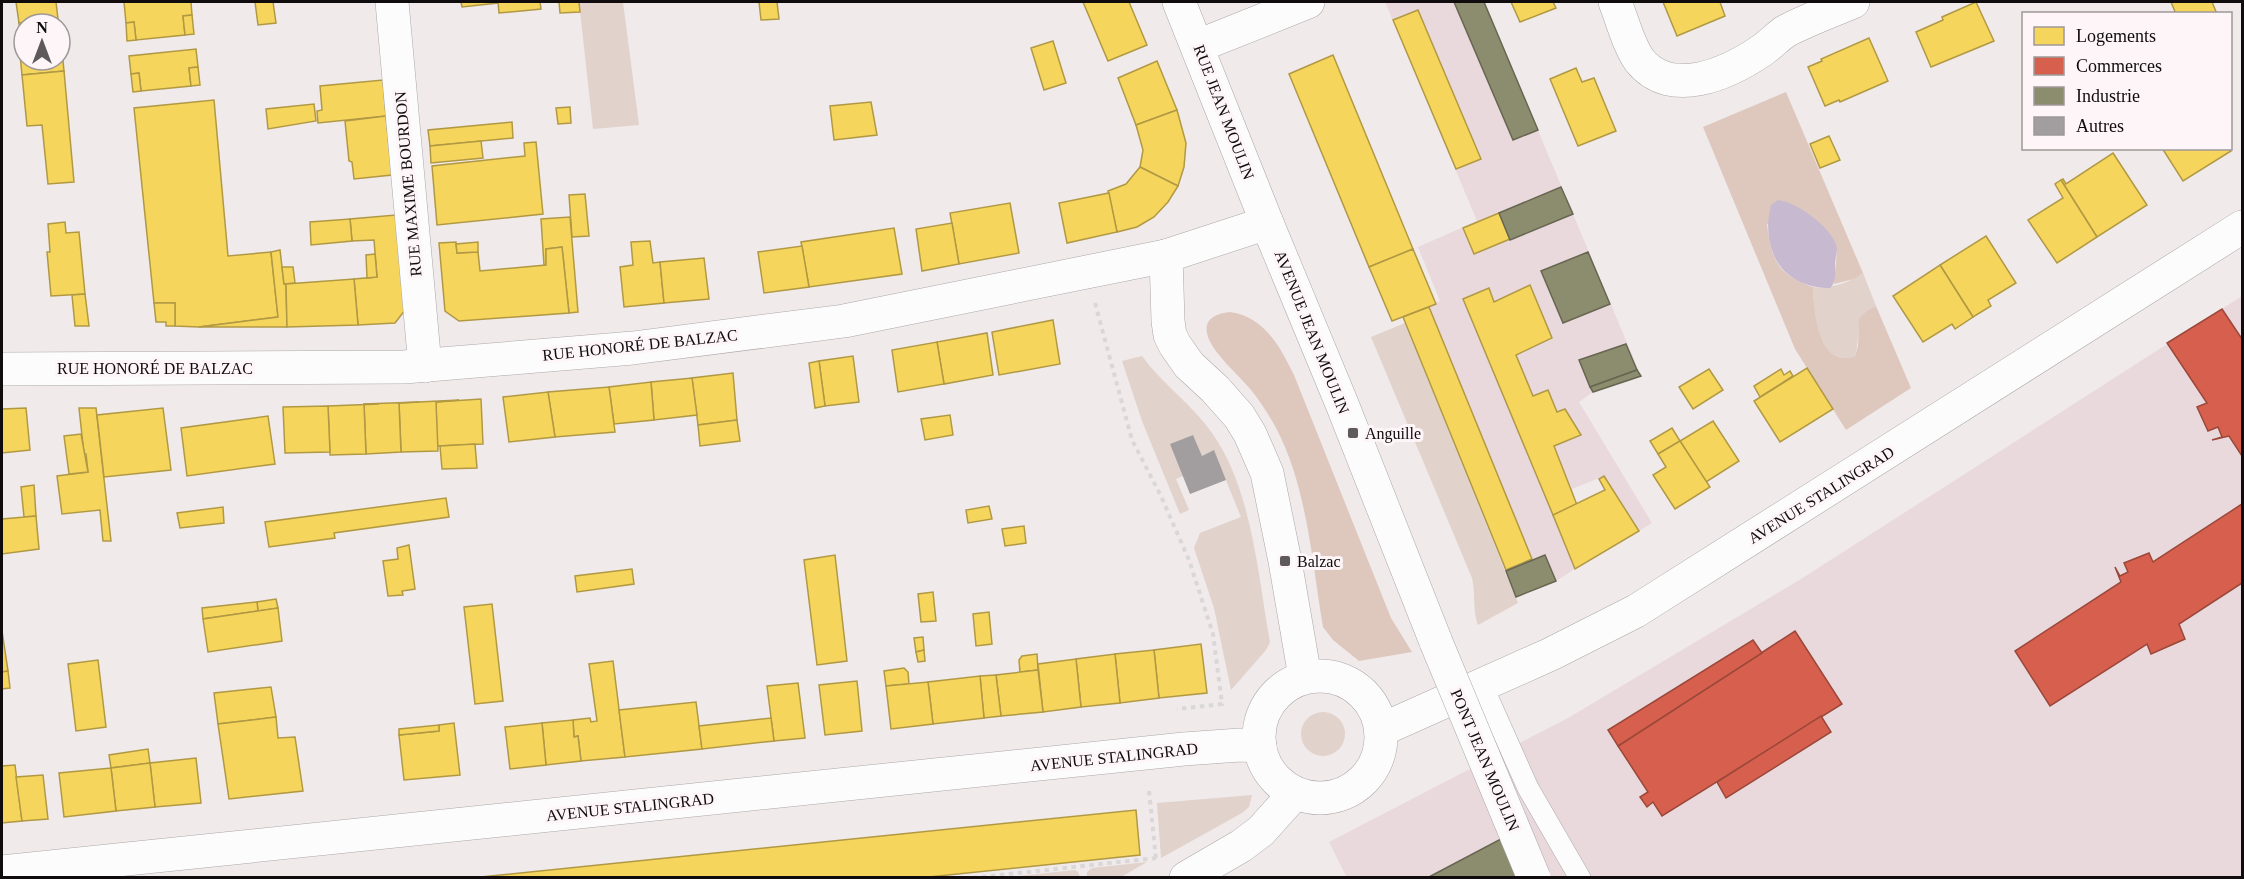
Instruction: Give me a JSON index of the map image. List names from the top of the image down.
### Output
{
  "streets": {
    "street": [
      "RUE JEAN MOULIN",
      "RUE MAXIME BOURDON",
      "AVENUE JEAN MOULIN",
      "RUE HONORÉ DE BALZAC",
      "AVENUE STALINGRAD",
      "PONT JEAN MOULIN"
    ]
  },
  "crossings": [
    ["RUE JEAN MOULIN", "AVENUE JEAN MOULIN"],
    ["RUE JEAN MOULIN", "RUE HONORÉ DE BALZAC"],
    ["RUE MAXIME BOURDON", "RUE HONORÉ DE BALZAC"],
    ["AVENUE JEAN MOULIN", "RUE HONORÉ DE BALZAC"],
    ["AVENUE JEAN MOULIN", "PONT JEAN MOULIN"]
  ],
  "places": {
    "transit": ["Anguille", "Balzac"]
  },
  "legend": [
    "Logements",
    "Commerces",
    "Industrie",
    "Autres"
  ],
  "north": "top"
}
